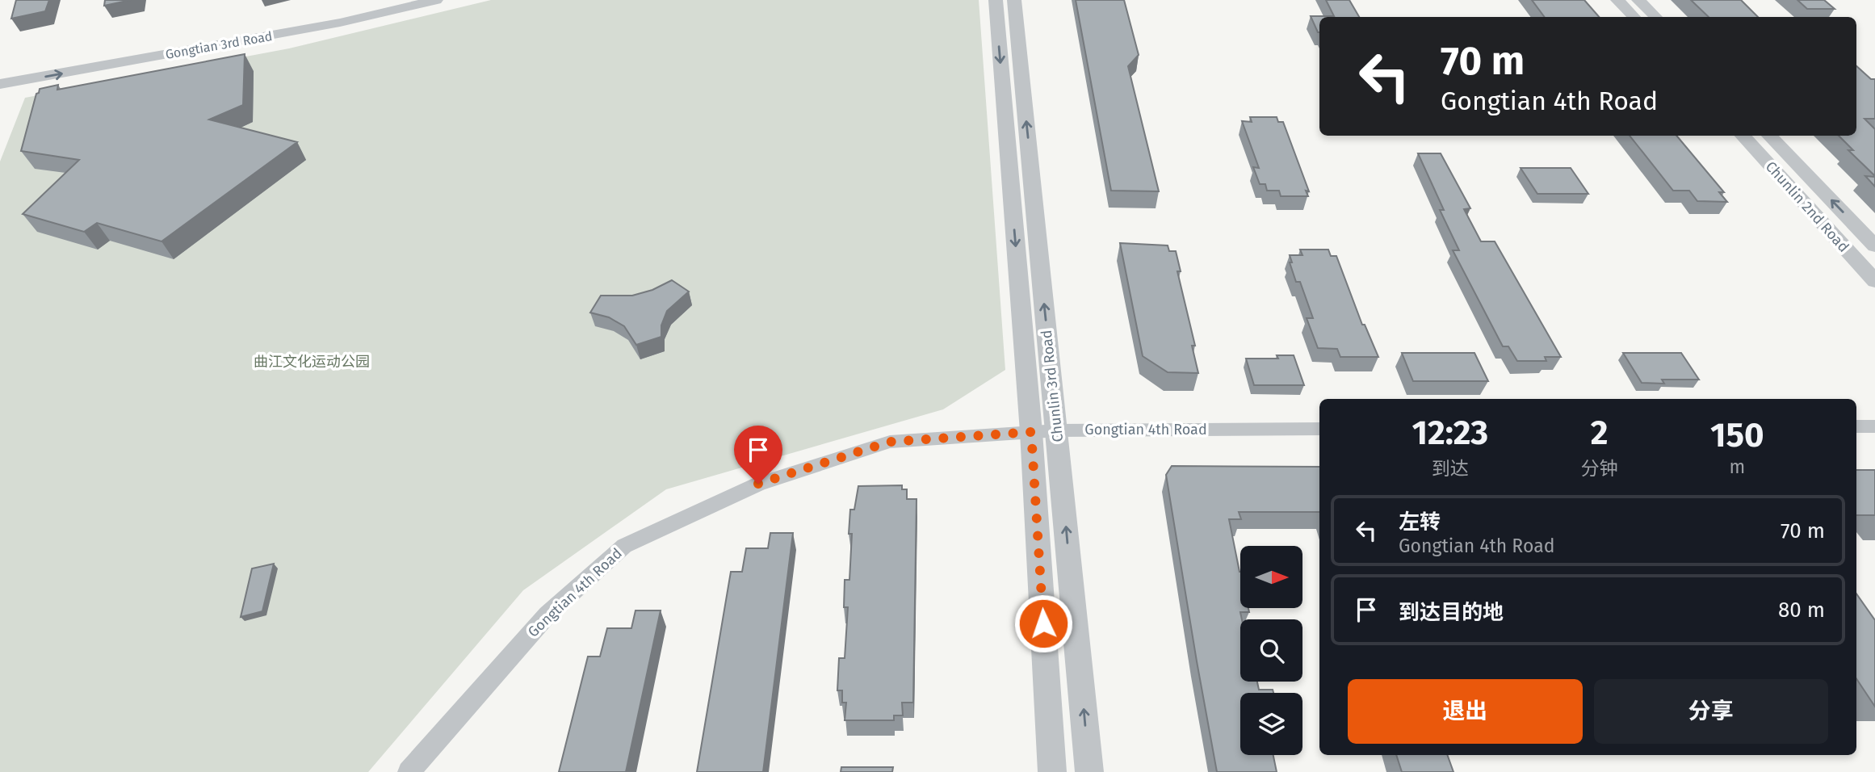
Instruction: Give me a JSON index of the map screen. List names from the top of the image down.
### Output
{
  "streets": {
    "street": [
      "Gongtian 3rd Road",
      "Chunlin 2nd Road",
      "Chunlin 3rd Road",
      "Gongtian 4th Road"
    ]
  },
  "crossings": [
    ["Chunlin 3rd Road", "Gongtian 4th Road"]
  ],
  "parks": ["曲江文化运动公园"],
  "north": "right",
  "page": {
    "turn": ["70 m", "Gongtian 4th Road"],
    "eta": [
      "12:23",
      "到达",
      "2",
      "分钟",
      "150",
      "m"
    ],
    "list": [
      {
        "name": "左转",
        "note": "Gongtian 4th Road",
        "value": "70 m"
      },
      {
        "name": "到达目的地",
        "value": "80 m"
      }
    ],
    "buttons": ["退出", "分享"]
  }
}
